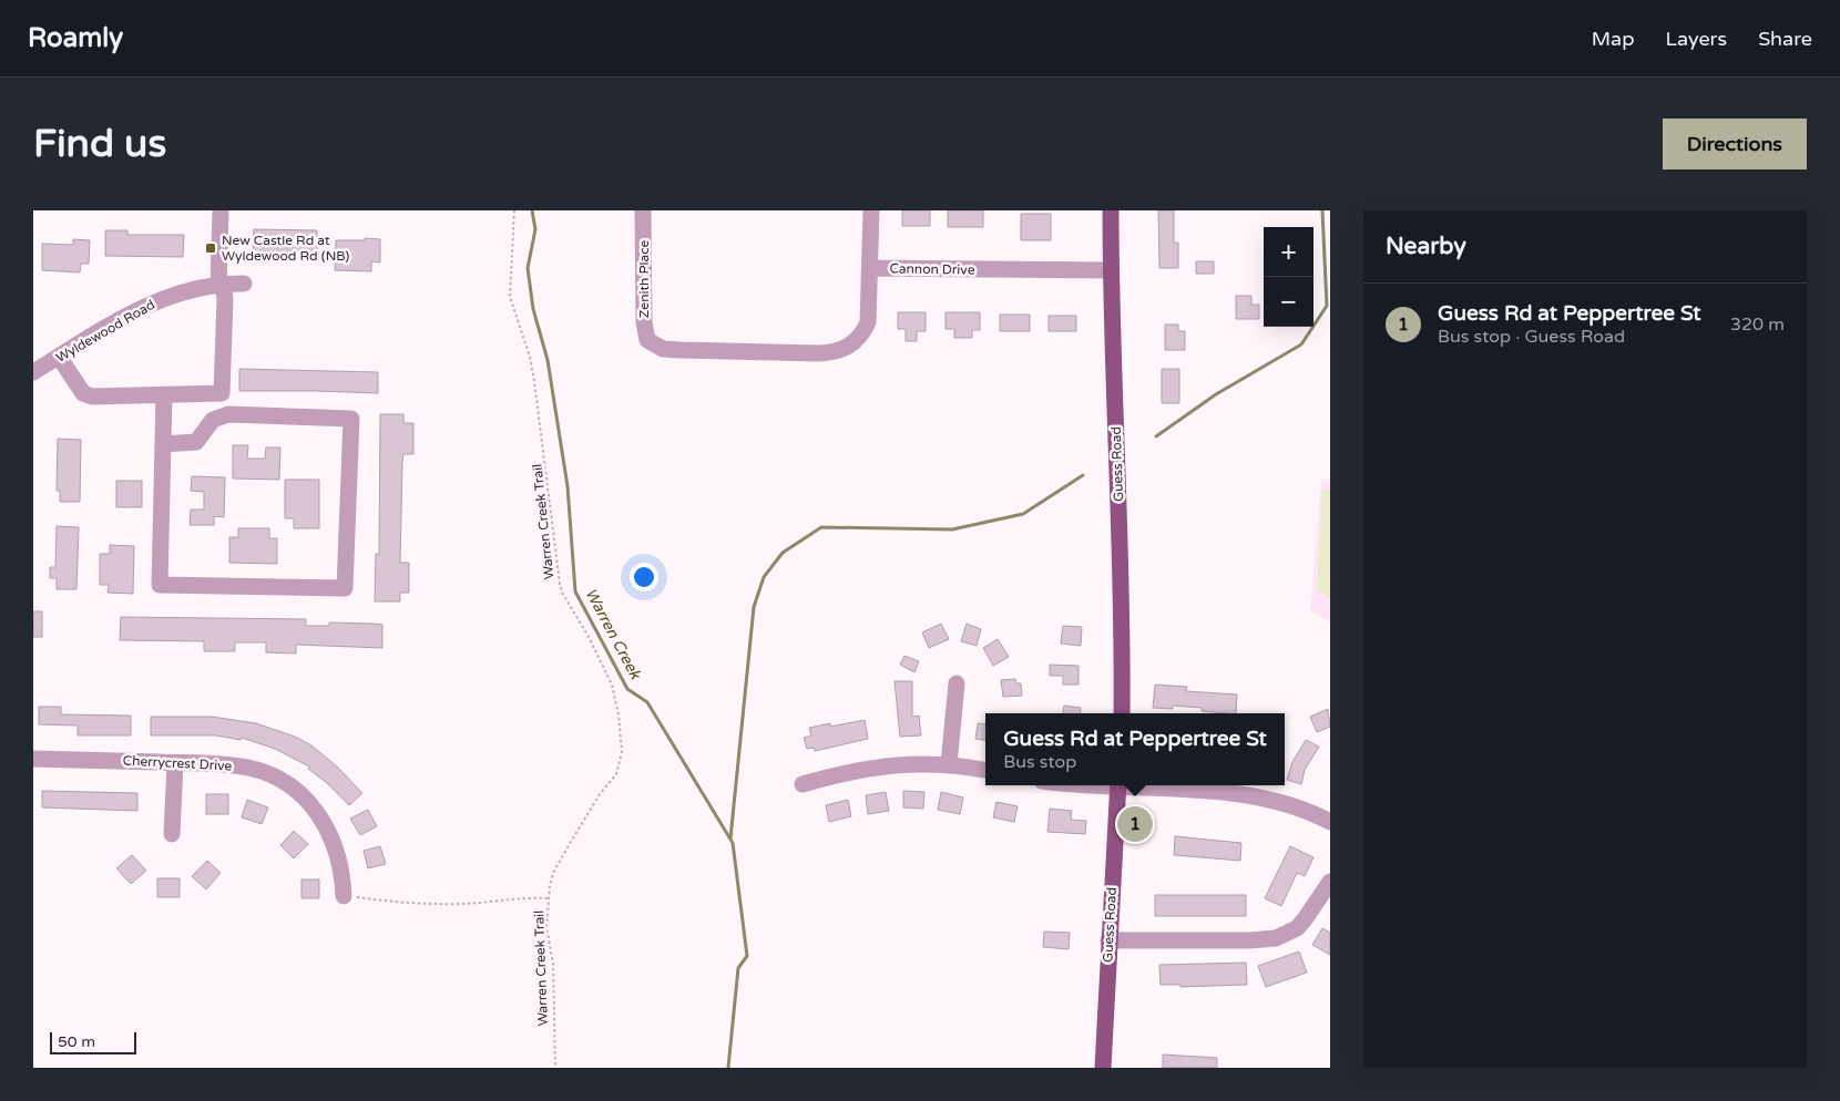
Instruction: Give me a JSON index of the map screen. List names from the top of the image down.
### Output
{
  "streets": {
    "main road": ["Guess Road"],
    "street": [
      "Cannon Drive",
      "Zenith Place",
      "Wyldewood Road",
      "Cherrycrest Drive"
    ],
    "path": ["Warren Creek Trail"]
  },
  "crossings": [
    ["Cannon Drive", "Zenith Place"],
    ["Cannon Drive", "Guess Road"]
  ],
  "water": ["Warren Creek"],
  "places": {
    "transit": ["New Castle Rd at Wyldewood Rd (NB)"]
  },
  "scale_bar": "50 m",
  "page": {
    "header": "Roamly",
    "nav": ["Map", "Layers", "Share"],
    "buttons": "Directions",
    "title": "Find us",
    "heading": "Nearby",
    "map_buttons": ["+", "−"],
    "list": [
      {
        "mark": "1",
        "name": "Guess Rd at Peppertree St",
        "note": "Bus stop · Guess Road",
        "value": "320 m"
      }
    ],
    "popup": ["Guess Rd at Peppertree St", "Bus stop"],
    "pins": "1",
    "scale": "50 m"
  }
}
